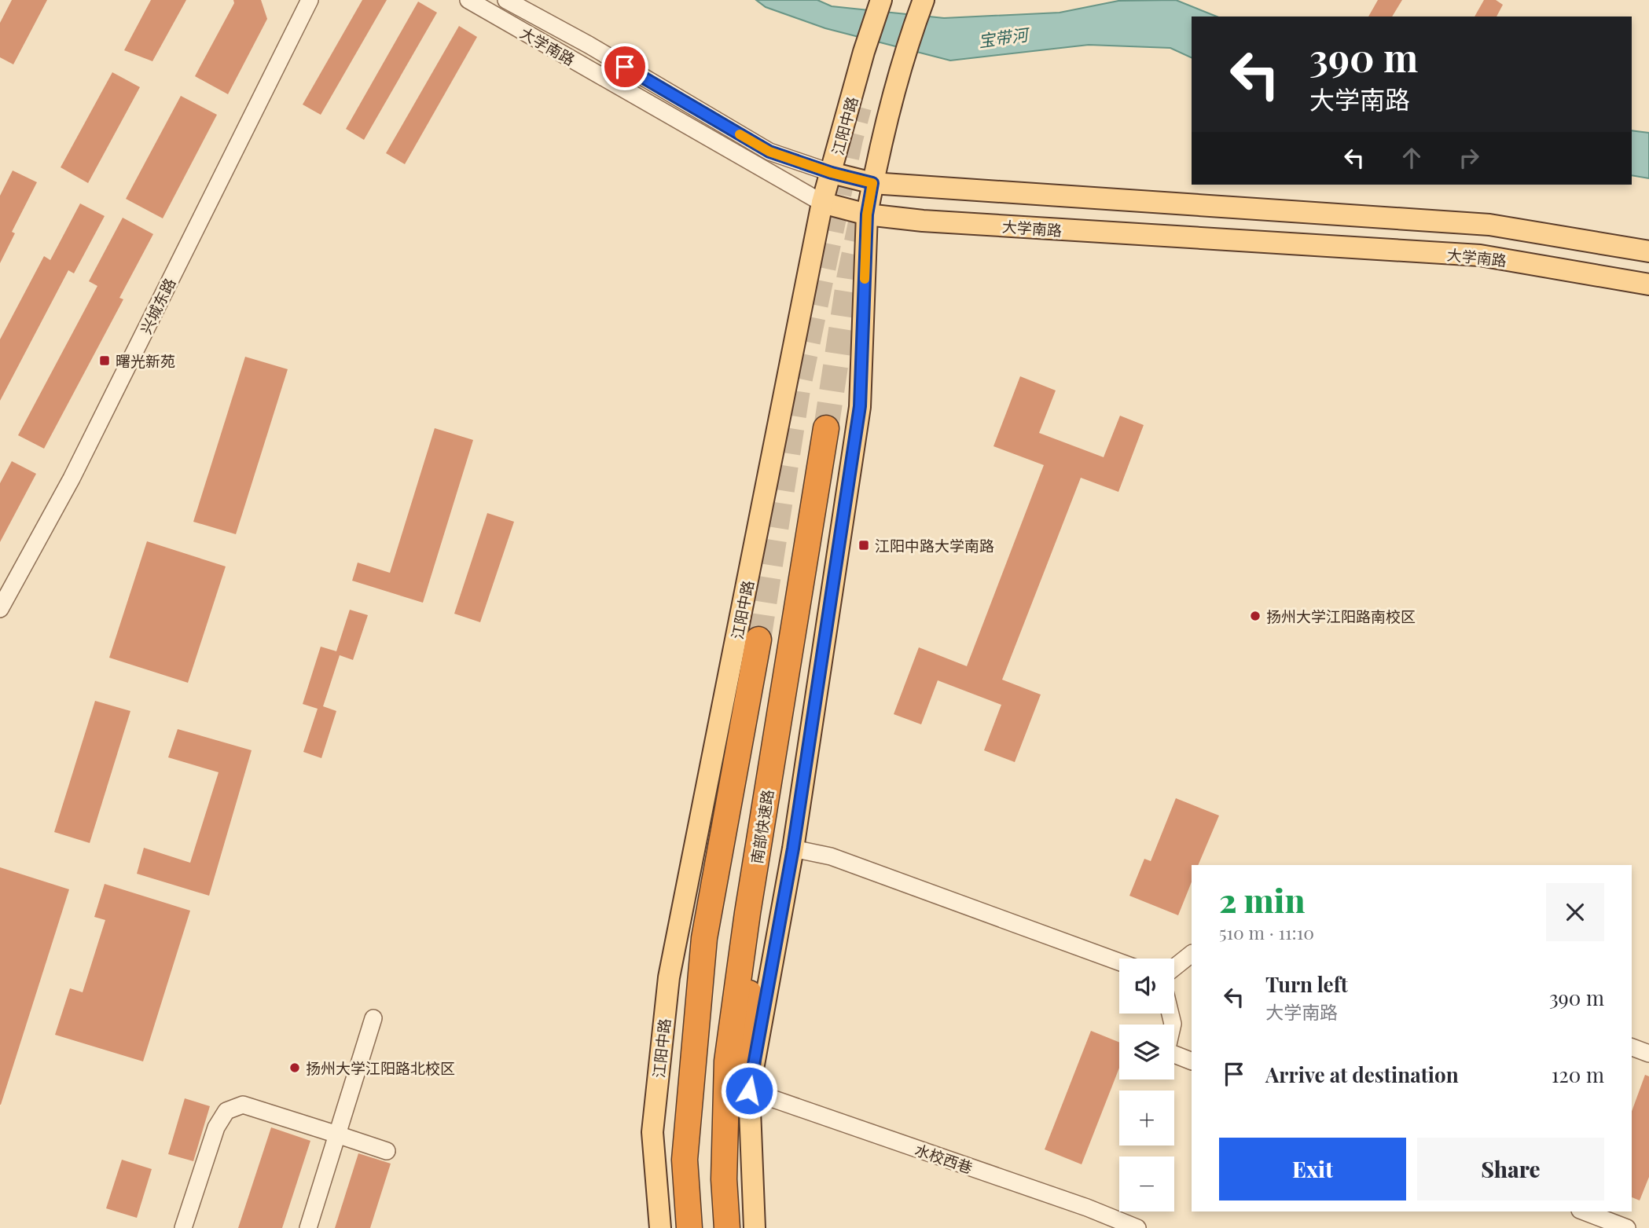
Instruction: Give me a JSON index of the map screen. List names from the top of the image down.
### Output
{
  "streets": {
    "highway": ["南部快速路"],
    "main road": ["大学南路", "江阳中路"],
    "street": ["兴城东路", "水校西巷"]
  },
  "crossings": [
    ["大学南路", "江阳中路"]
  ],
  "water": ["宝带河"],
  "places": {
    "transit": ["曙光新苑", "江阳中路大学南路"],
    "other": ["扬州大学江阳路南校区", "扬州大学江阳路北校区"]
  },
  "page": {
    "turn": ["390 m", "大学南路"],
    "heading": ["2 min", "510 m · 11:10"],
    "map_buttons": ["+", "−"],
    "list": [
      {
        "name": "Turn left",
        "note": "大学南路",
        "value": "390 m"
      },
      {
        "name": "Arrive at destination",
        "value": "120 m"
      }
    ],
    "buttons": ["Exit", "Share"]
  }
}
